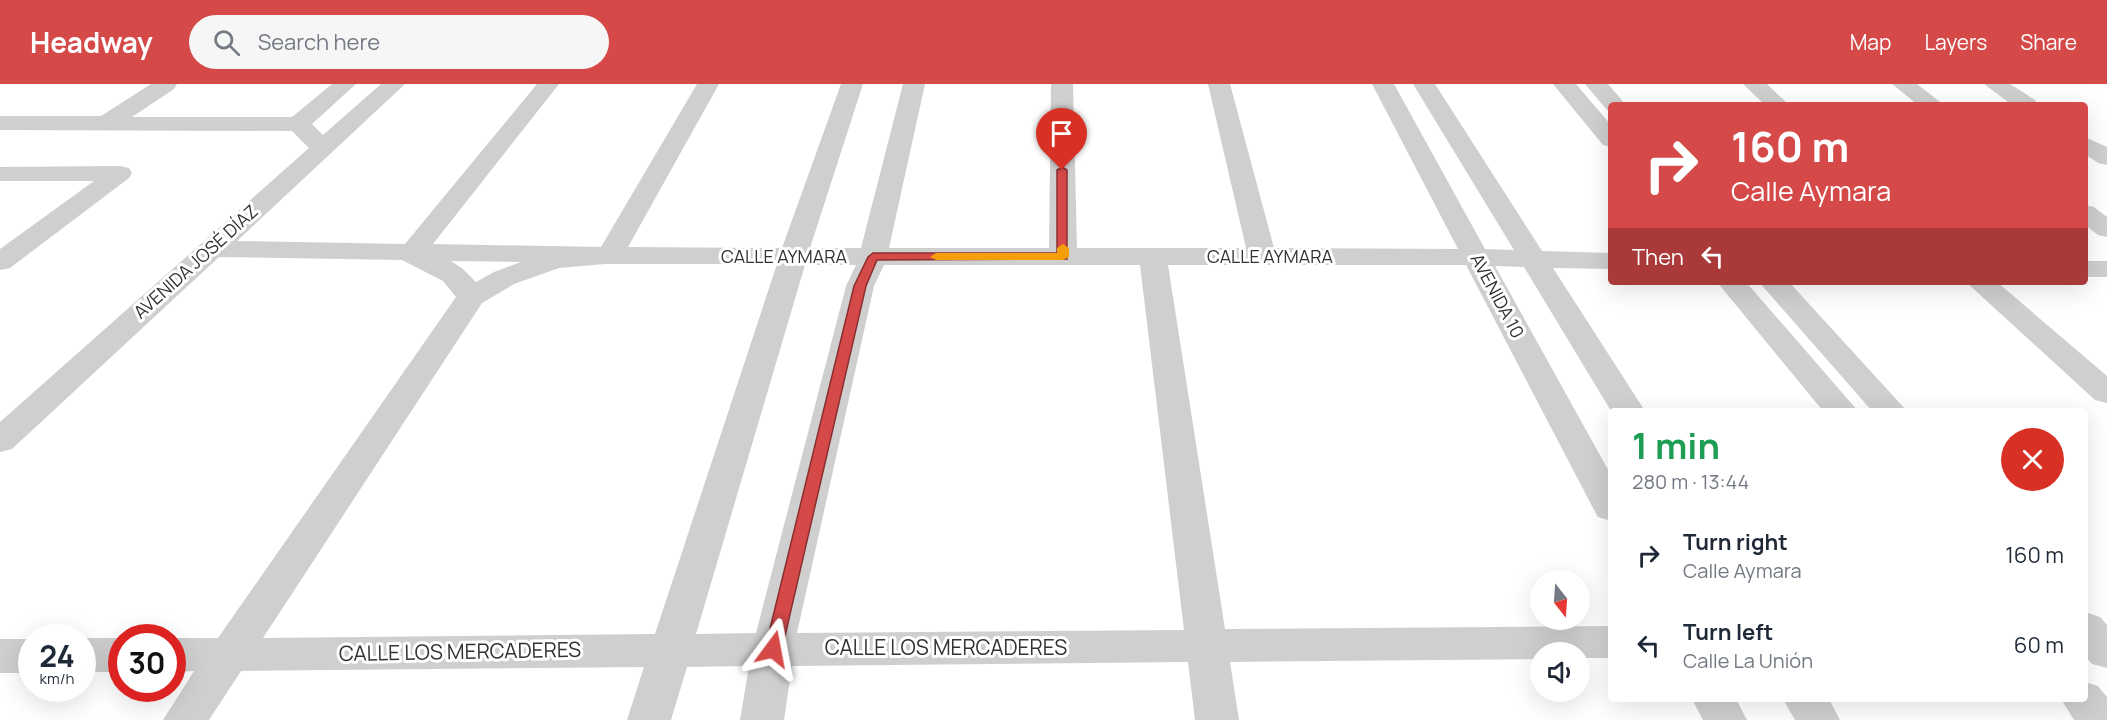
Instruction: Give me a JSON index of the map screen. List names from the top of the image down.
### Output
{
  "streets": {
    "street": [
      "CALLE AYMARA",
      "AVENIDA JOSÉ DÍAZ",
      "AVENIDA 10",
      "CALLE LOS MERCADERES"
    ]
  },
  "crossings": [
    ["CALLE AYMARA", "AVENIDA JOSÉ DÍAZ"],
    ["CALLE AYMARA", "AVENIDA 10"]
  ],
  "north": "bottom",
  "page": {
    "header": "Headway",
    "search": "Search here",
    "nav": ["Map", "Layers", "Share"],
    "turn": ["160 m", "Calle Aymara"],
    "then": "Then",
    "heading": ["1 min", "280 m · 13:44"],
    "list": [
      {
        "name": "Turn right",
        "note": "Calle Aymara",
        "value": "160 m"
      },
      {
        "name": "Turn left",
        "note": "Calle La Unión",
        "value": "60 m"
      }
    ],
    "speed": "24 km/h",
    "limit": "30"
  }
}
